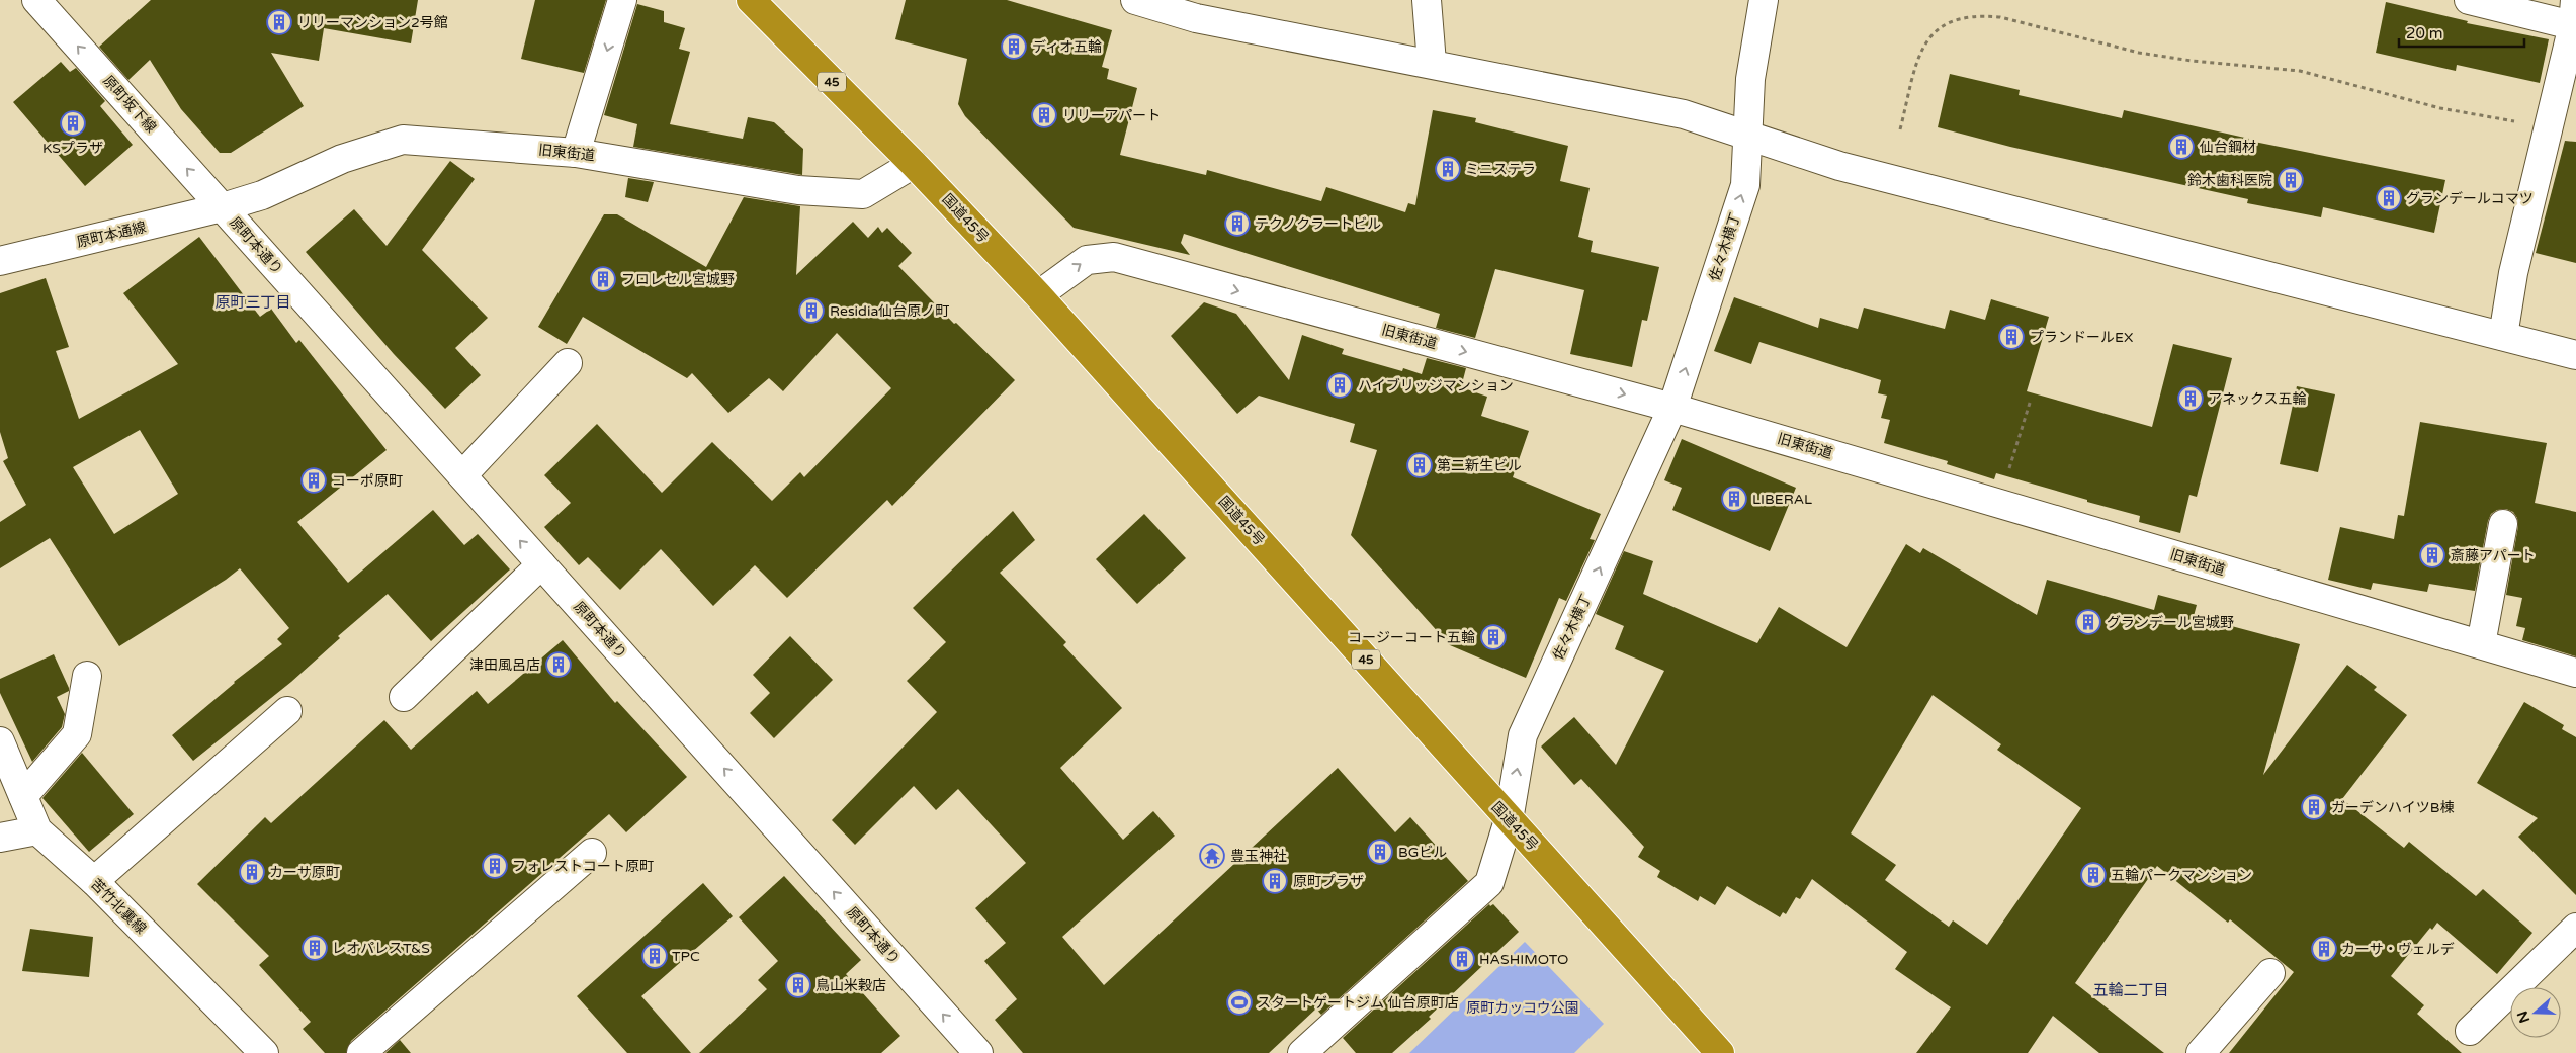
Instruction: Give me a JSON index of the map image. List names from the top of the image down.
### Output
{
  "streets": {
    "highway": ["45", "国道45号"],
    "street": [
      "原町坂下線",
      "旧東街道",
      "原町本通線",
      "原町本通り",
      "佐々木横丁",
      "苦竹北裏線"
    ]
  },
  "crossings": [
    ["原町坂下線", "旧東街道"],
    ["原町坂下線", "原町本通線"],
    ["原町坂下線", "原町本通り"],
    ["旧東街道", "国道45号"],
    ["旧東街道", "原町本通線"],
    ["旧東街道", "原町本通り"],
    ["旧東街道", "佐々木横丁"],
    ["国道45号", "佐々木横丁"],
    ["原町本通線", "原町本通り"]
  ],
  "one_way": ["原町坂下線", "原町本通り", "佐々木横丁"],
  "districts": ["原町三丁目", "五輪二丁目"],
  "parks": ["原町カッコウ公園"],
  "places": {
    "building": [
      "リリーマンション2号館",
      "ディオ五輪",
      "リリーアパート",
      "KSプラザ",
      "仙台鋼材",
      "ミニステラ",
      "鈴木歯科医院",
      "グランデールコマツ",
      "テクノクラートビル",
      "フロレセル宮城野",
      "Residia仙台原ノ町",
      "プランドールEX",
      "ハイブリッジマンション",
      "アネックス五輪",
      "第二新生ビル",
      "コーポ原町",
      "LIBERAL",
      "斎藤アパート",
      "グランデール宮城野",
      "コージーコート五輪",
      "津田風呂店",
      "ガーデンハイツB棟",
      "BGビル",
      "フォレストコート原町",
      "カーサ原町",
      "五輪パークマンション",
      "原町プラザ",
      "レオパレスT&S",
      "カーサ・ヴェルデ",
      "TPC",
      "HASHIMOTO",
      "鳥山米穀店"
    ],
    "temple": ["豊玉神社"],
    "sports": ["スタートゲートジム 仙台原町店"]
  },
  "scale_bar": "20 m",
  "north": "left"
}
